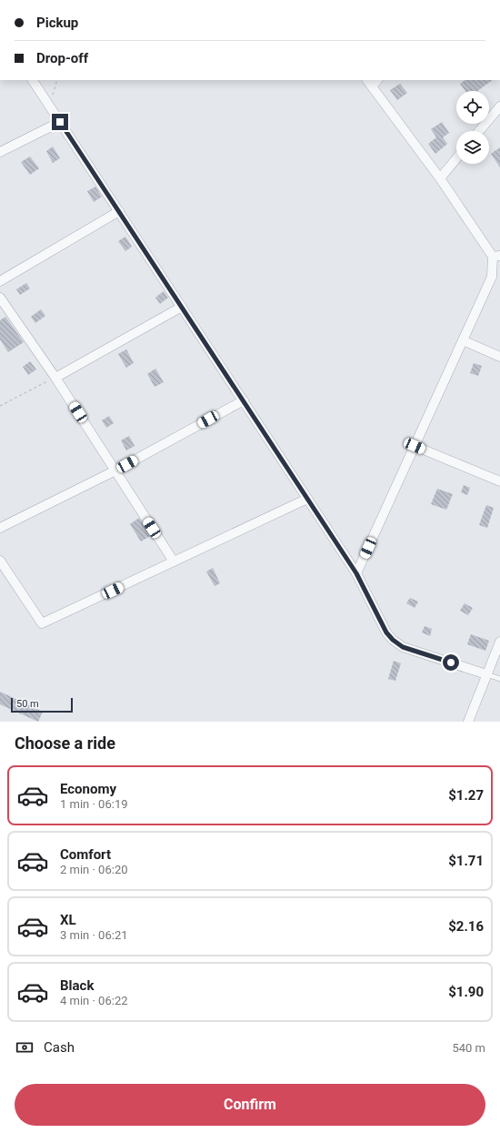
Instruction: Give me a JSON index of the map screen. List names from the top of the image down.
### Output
{
  "scale_bar": "50 m",
  "page": {
    "banner": ["Pickup", "Drop-off"],
    "scale": "50 m",
    "heading": "Choose a ride",
    "list": [
      {
        "name": "Economy",
        "note": "1 min · 06:19",
        "value": "$1.27"
      },
      {
        "name": "Comfort",
        "note": "2 min · 06:20",
        "value": "$1.71"
      },
      {
        "name": "XL",
        "note": "3 min · 06:21",
        "value": "$2.16"
      },
      {
        "name": "Black",
        "note": "4 min · 06:22",
        "value": "$1.90"
      }
    ],
    "pay": ["Cash", "540 m"],
    "buttons": "Confirm"
  }
}
